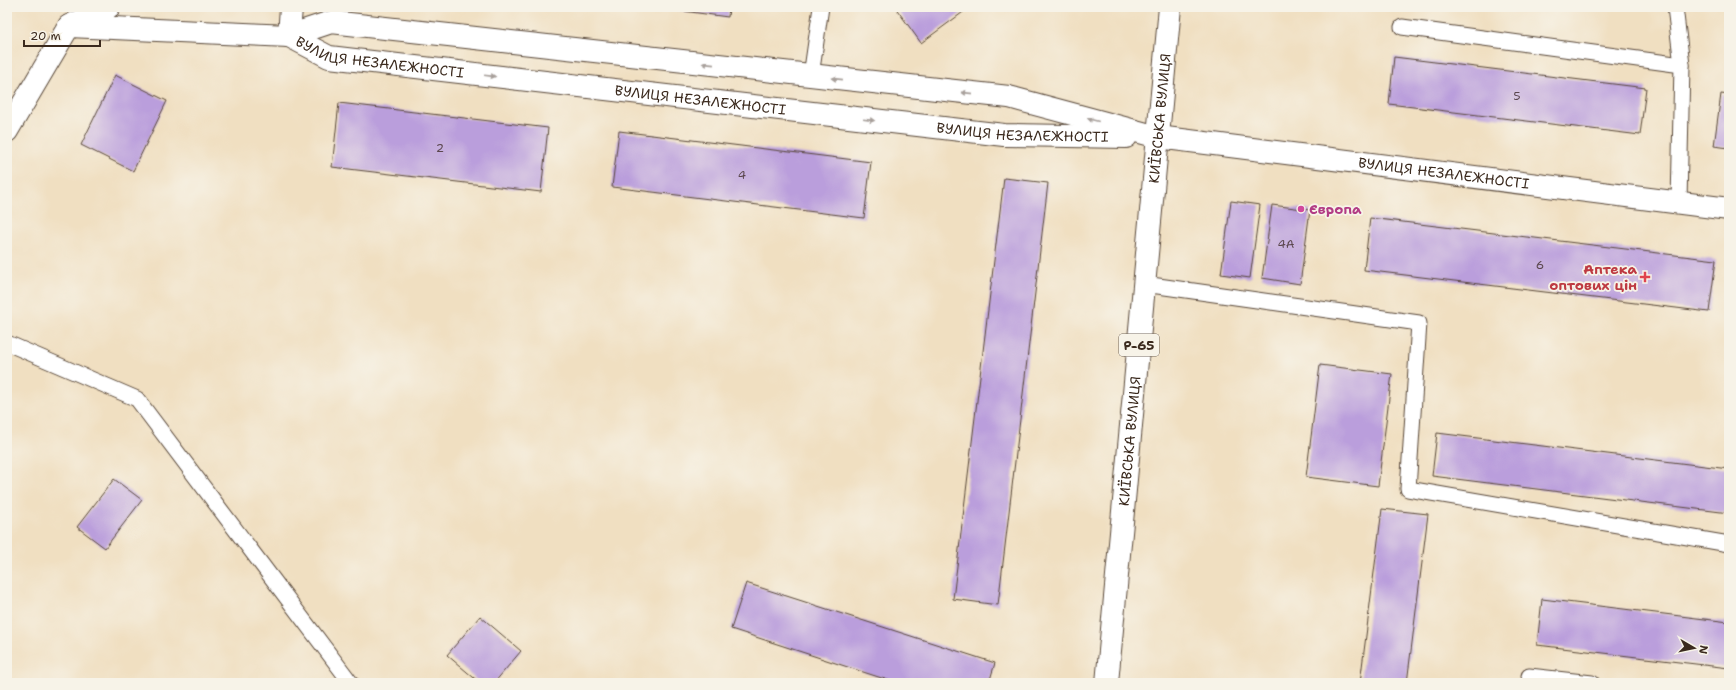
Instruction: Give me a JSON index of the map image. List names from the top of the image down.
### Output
{
  "streets": {
    "street": ["ВУЛИЦЯ НЕЗАЛЕЖНОСТІ", "КИЇВСЬКА ВУЛИЦЯ", "Р-65"]
  },
  "crossings": [
    ["ВУЛИЦЯ НЕЗАЛЕЖНОСТІ", "КИЇВСЬКА ВУЛИЦЯ"]
  ],
  "places": {
    "other": ["Європа"],
    "health": ["Аптека оптових цін"]
  },
  "house_numbers": [
    "5",
    "2",
    "4",
    "4А",
    "6"
  ],
  "scale_bar": "20 m",
  "north": "right"
}
